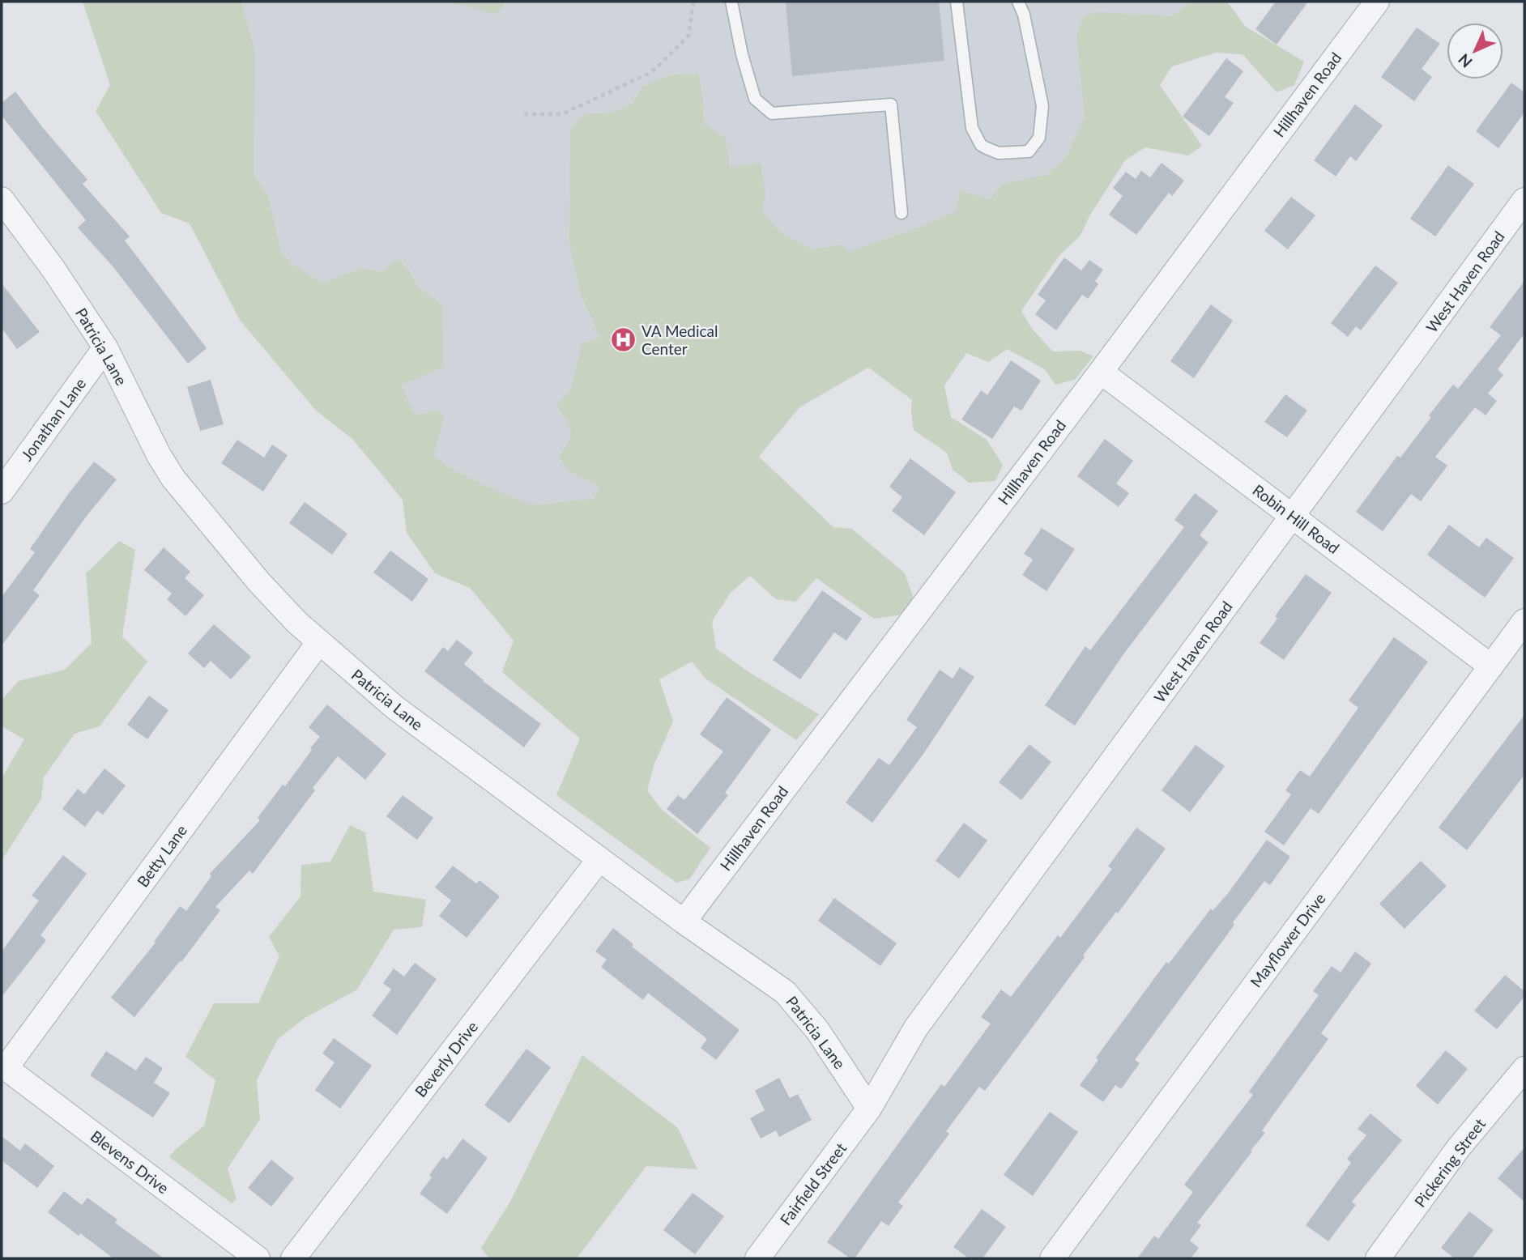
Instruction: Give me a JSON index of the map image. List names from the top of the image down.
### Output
{
  "streets": {
    "street": [
      "Hillhaven Road",
      "West Haven Road",
      "Patricia Lane",
      "Jonathan Lane",
      "Robin Hill Road",
      "Betty Lane",
      "Mayflower Drive",
      "Beverly Drive",
      "Blevens Drive",
      "Pickering Street",
      "Fairfield Street"
    ]
  },
  "crossings": [
    ["Hillhaven Road", "Patricia Lane"],
    ["Hillhaven Road", "Robin Hill Road"],
    ["West Haven Road", "Patricia Lane"],
    ["West Haven Road", "Robin Hill Road"],
    ["West Haven Road", "Fairfield Street"],
    ["Patricia Lane", "Jonathan Lane"],
    ["Patricia Lane", "Betty Lane"],
    ["Patricia Lane", "Beverly Drive"],
    ["Patricia Lane", "Fairfield Street"],
    ["Robin Hill Road", "Mayflower Drive"],
    ["Betty Lane", "Blevens Drive"]
  ],
  "places": {
    "hospital": ["VA Medical Center"]
  },
  "north": "bottom left"
}
